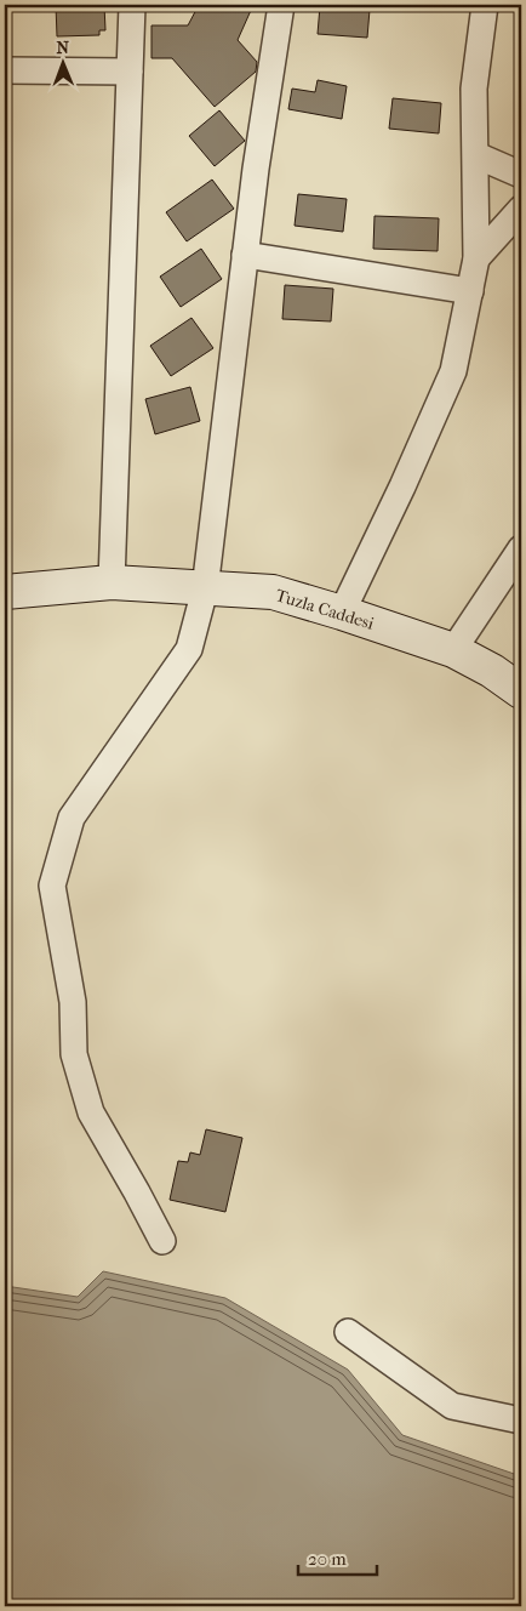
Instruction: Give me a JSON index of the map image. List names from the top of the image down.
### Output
{
  "streets": {
    "main road": ["Tuzla Caddesi"]
  },
  "scale_bar": "20 m",
  "north": "top"
}
